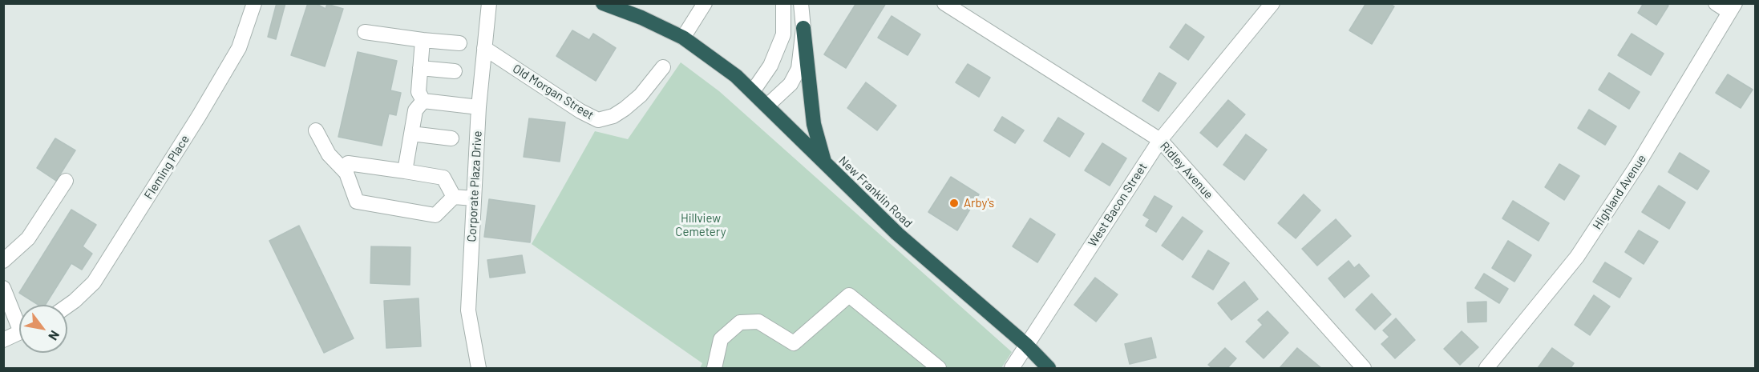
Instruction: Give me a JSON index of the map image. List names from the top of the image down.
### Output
{
  "streets": {
    "highway": ["New Franklin Road"],
    "street": [
      "Old Morgan Street",
      "Fleming Place",
      "Ridley Avenue",
      "Corporate Plaza Drive",
      "Highland Avenue",
      "West Bacon Street"
    ]
  },
  "crossings": [
    ["Old Morgan Street", "Corporate Plaza Drive"],
    ["Ridley Avenue", "West Bacon Street"],
    ["New Franklin Road", "West Bacon Street"]
  ],
  "parks": ["Hillview Cemetery"],
  "places": ["Arby's"],
  "north": "bottom right"
}
